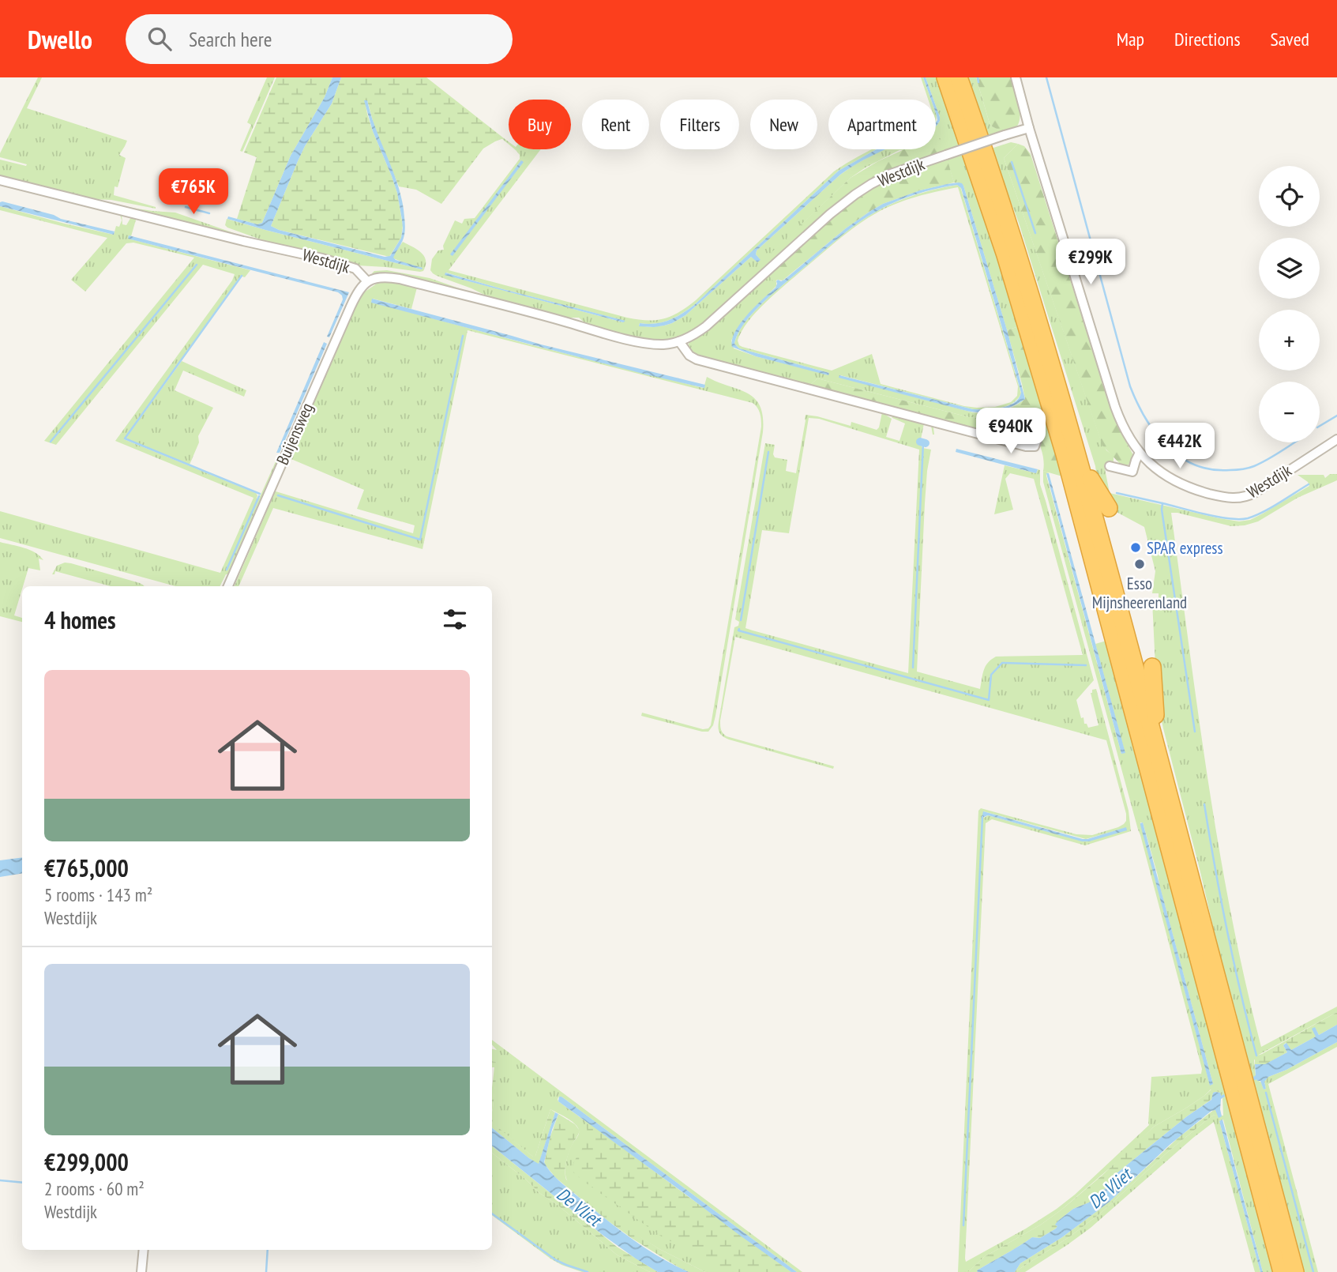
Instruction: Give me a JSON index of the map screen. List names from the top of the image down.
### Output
{
  "streets": {
    "street": ["Westdijk", "Buijensweg"]
  },
  "crossings": [
    ["Westdijk", "Buijensweg"]
  ],
  "water": ["De Vliet"],
  "places": ["SPAR express", "Esso Mijnsheerenland"],
  "page": {
    "header": "Dwello",
    "search": "Search here",
    "nav": ["Map", "Directions", "Saved"],
    "chip": [
      "Buy",
      "Rent",
      "Filters",
      "New",
      "Apartment"
    ],
    "map_buttons": ["+", "−"],
    "price": [
      "€765K",
      "€299K",
      "€940K",
      "€442K"
    ],
    "heading": "4 homes",
    "list": [
      {
        "name": "€765,000",
        "note": "5 rooms · 143 m² · Westdijk"
      },
      {
        "name": "€299,000",
        "note": "2 rooms · 60 m² · Westdijk"
      }
    ]
  }
}
